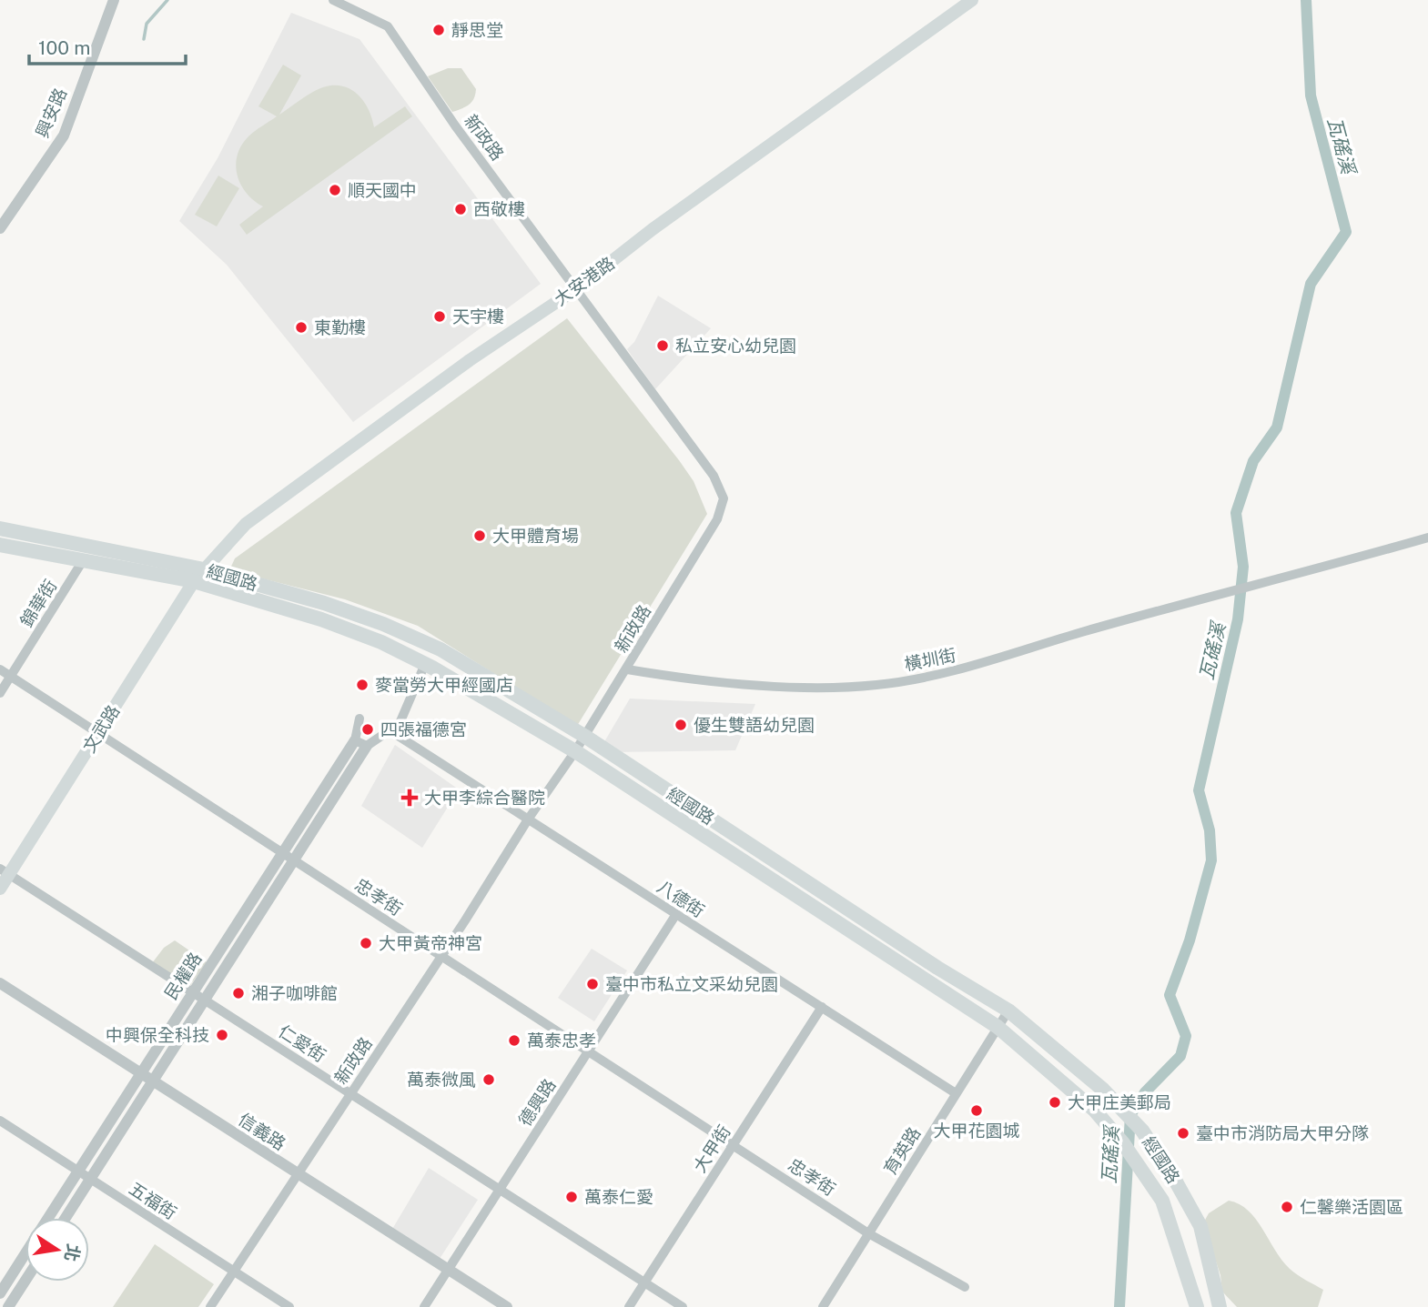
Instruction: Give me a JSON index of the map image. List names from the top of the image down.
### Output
{
  "streets": {
    "main road": ["大安港路", "經國路", "文武路"],
    "street": [
      "興安路",
      "新政路",
      "錦華街",
      "橫圳街",
      "忠孝街",
      "八德街",
      "民權路",
      "仁愛街",
      "德興路",
      "信義路",
      "大甲街",
      "育英路",
      "五福街"
    ]
  },
  "crossings": [
    ["新政路", "大安港路"],
    ["新政路", "經國路"],
    ["新政路", "橫圳街"],
    ["新政路", "忠孝街"],
    ["新政路", "八德街"],
    ["新政路", "仁愛街"],
    ["新政路", "信義路"],
    ["新政路", "五福街"],
    ["大安港路", "經國路"],
    ["大安港路", "文武路"],
    ["經國路", "錦華街"],
    ["經國路", "文武路"],
    ["經國路", "育英路"],
    ["錦華街", "忠孝街"],
    ["文武路", "忠孝街"],
    ["文武路", "仁愛街"],
    ["忠孝街", "民權路"],
    ["忠孝街", "德興路"],
    ["忠孝街", "大甲街"],
    ["忠孝街", "育英路"],
    ["八德街", "德興路"],
    ["八德街", "大甲街"],
    ["八德街", "育英路"],
    ["民權路", "仁愛街"],
    ["民權路", "信義路"],
    ["民權路", "五福街"],
    ["仁愛街", "德興路"],
    ["仁愛街", "大甲街"],
    ["德興路", "信義路"]
  ],
  "water": ["瓦磘溪"],
  "places": {
    "other": [
      "靜思堂",
      "順天國中",
      "西敬樓",
      "天宇樓",
      "東勤樓",
      "私立安心幼兒園",
      "大甲體育場",
      "麥當勞大甲經國店",
      "優生雙語幼兒園",
      "四張福德宮",
      "大甲黃帝神宮",
      "臺中市私立文采幼兒園",
      "湘子咖啡館",
      "中興保全科技",
      "萬泰忠孝",
      "萬泰微風",
      "大甲庄美郵局",
      "大甲花園城",
      "臺中市消防局大甲分隊",
      "萬泰仁愛",
      "仁馨樂活園區"
    ],
    "health": ["大甲李綜合醫院"]
  },
  "scale_bar": "100 m",
  "north": "right"
}
